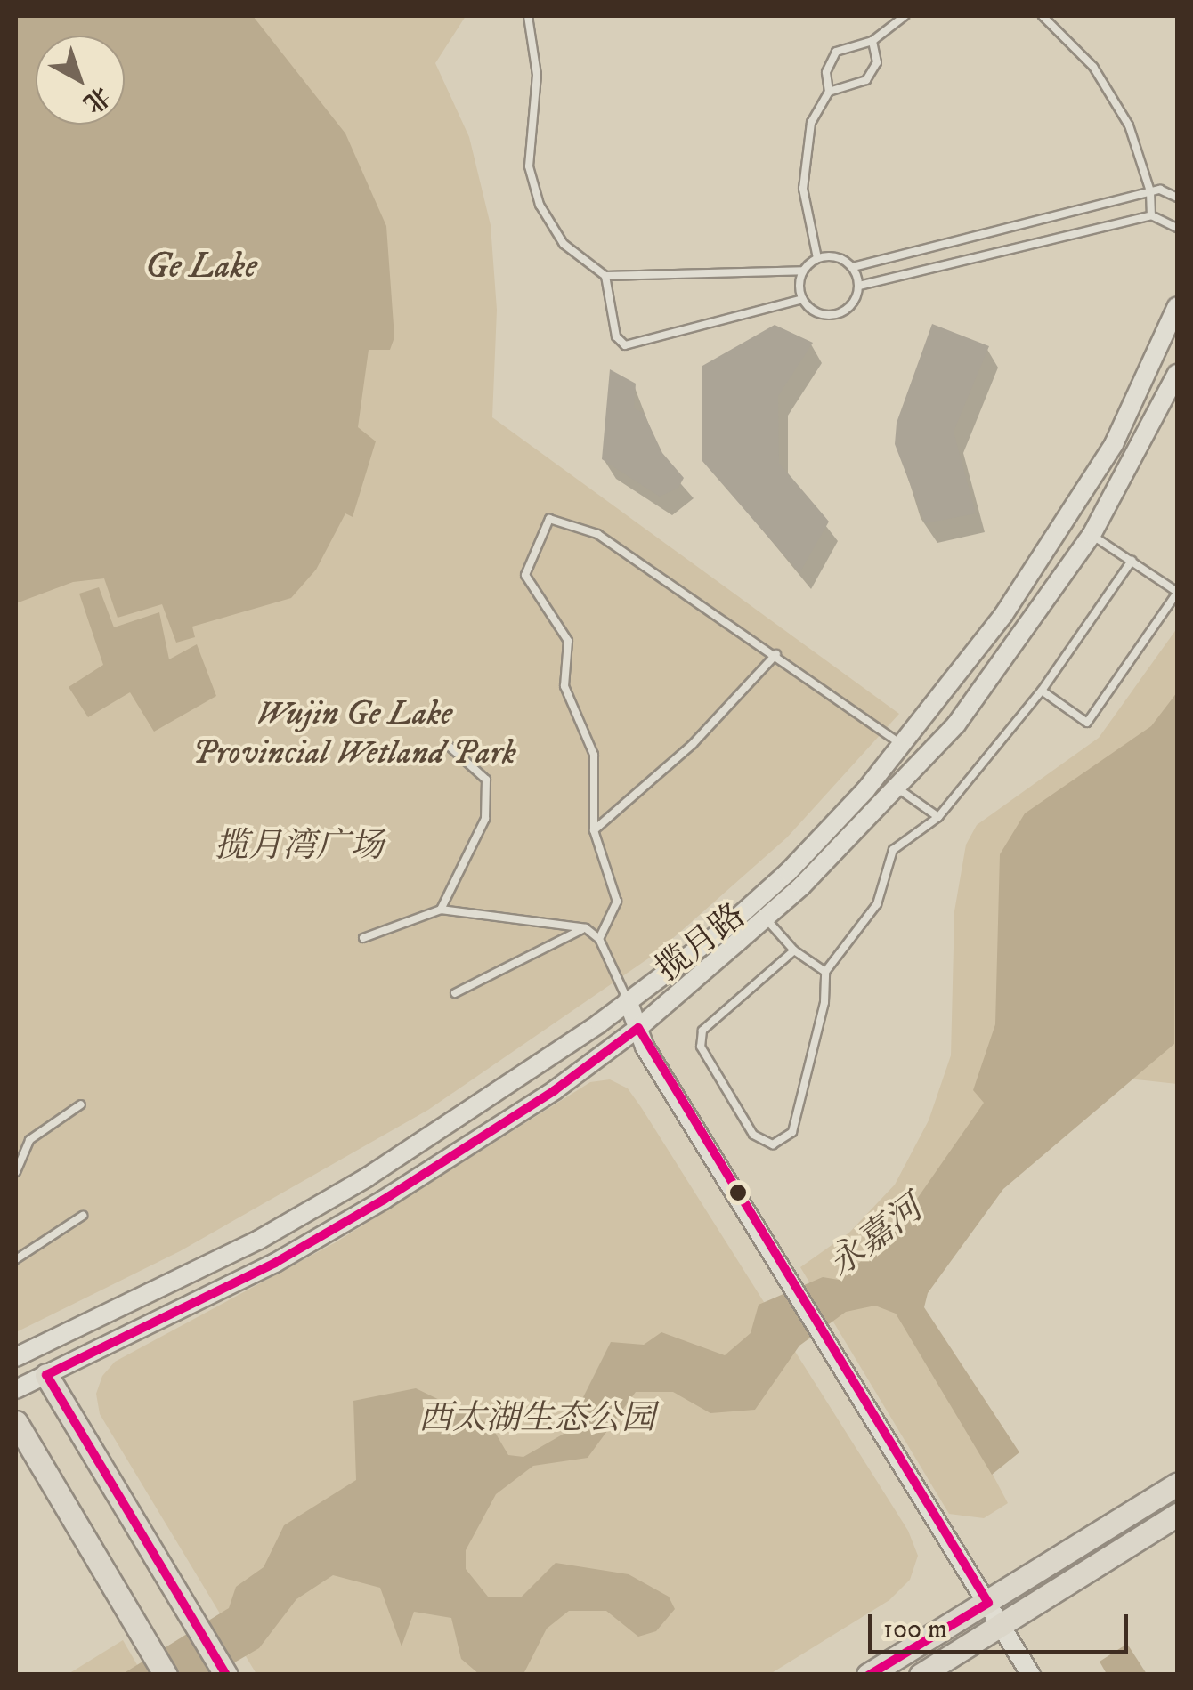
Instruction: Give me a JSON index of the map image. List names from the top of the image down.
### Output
{
  "streets": {
    "street": ["揽月路"]
  },
  "water": ["Ge Lake", "永嘉河"],
  "parks": ["Wujin Ge Lake Provincial Wetland Park", "揽月湾广场", "西太湖生态公园"],
  "scale_bar": "100 m",
  "north": "bottom right"
}
